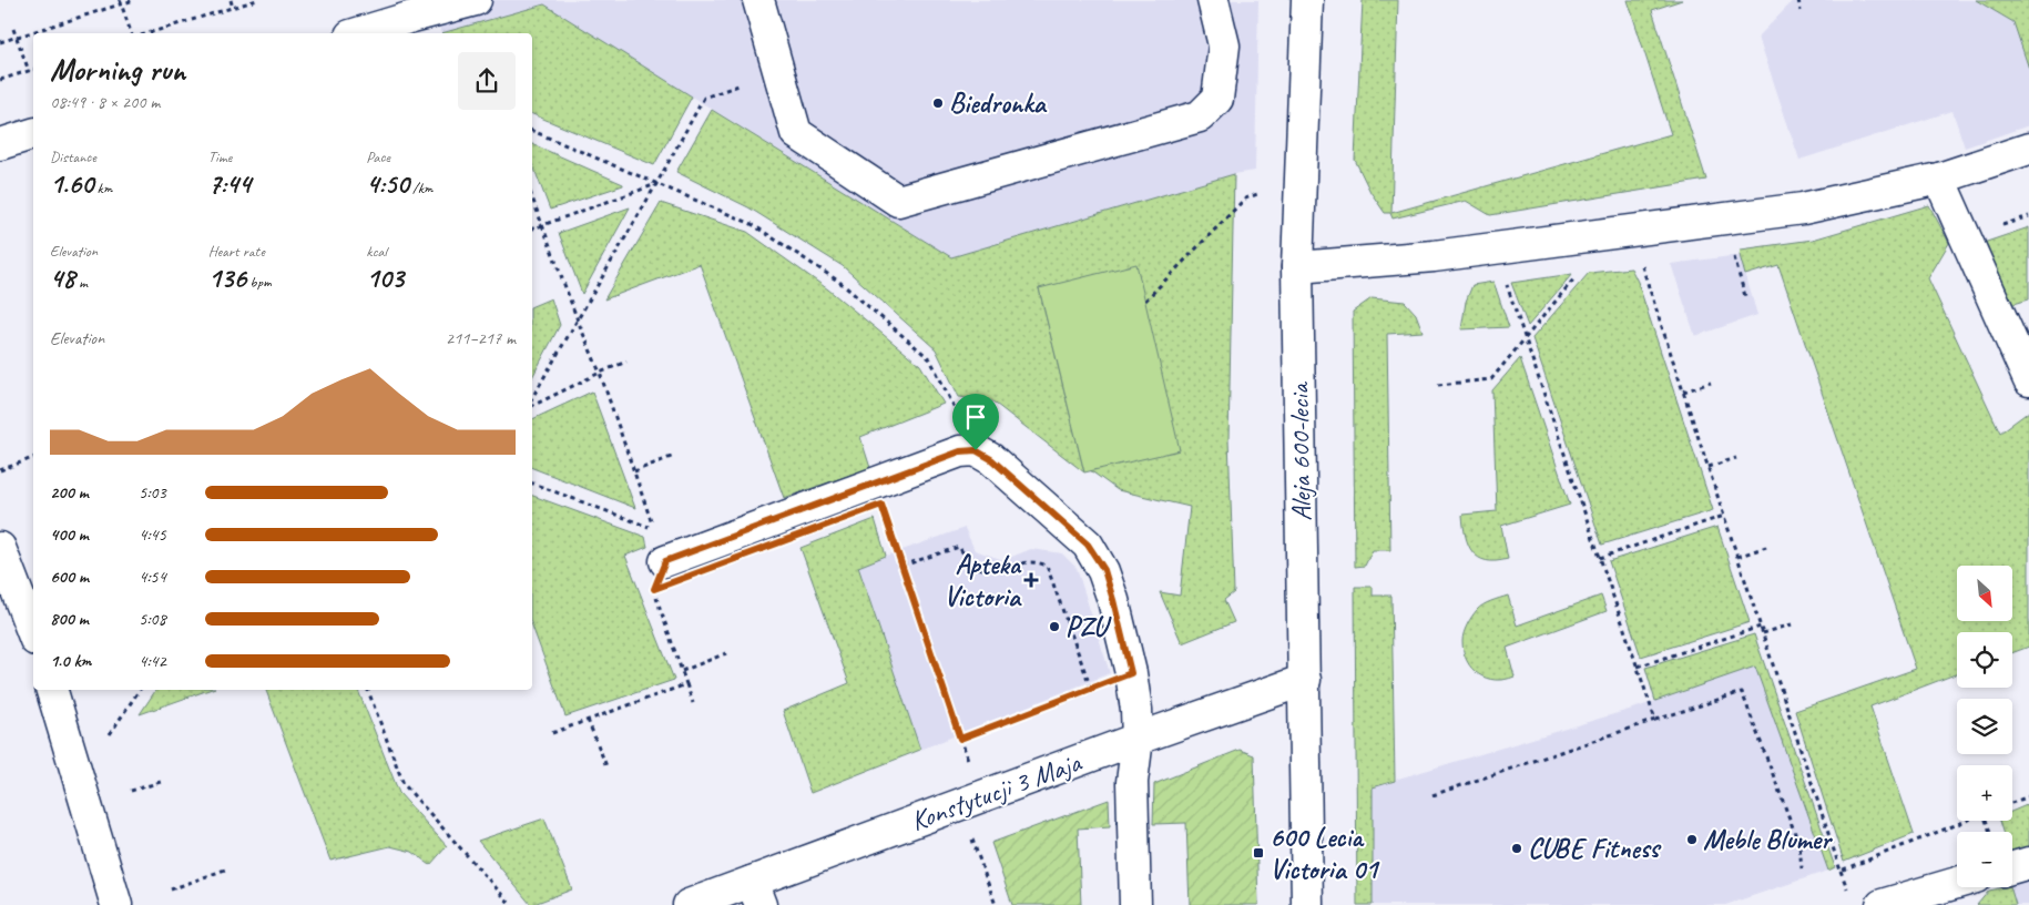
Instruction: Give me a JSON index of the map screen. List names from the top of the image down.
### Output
{
  "streets": {
    "street": ["Aleja 600-lecia", "Konstytucji 3 Maja"]
  },
  "crossings": [
    ["Aleja 600-lecia", "Konstytucji 3 Maja"]
  ],
  "places": {
    "other": [
      "Biedronka",
      "PZU",
      "Meble Blumer",
      "CUBE Fitness"
    ],
    "health": ["Apteka Victoria"],
    "transit": ["600 Lecia Victoria 01"]
  },
  "north": "bottom right",
  "page": {
    "heading": ["Morning run", "08:49 · 8 × 200 m"],
    "stats": [
      ["Distance", "1.60 km"],
      ["Time", "7:44"],
      ["Pace", "4:50 /km"],
      ["Elevation", "48 m"],
      ["Heart rate", "136 bpm"],
      ["kcal", "103"]
    ],
    "chart": ["Elevation", "211–217 m"],
    "list": [
      {
        "name": "200 m",
        "note": "5:03"
      },
      {
        "name": "400 m",
        "note": "4:45"
      },
      {
        "name": "600 m",
        "note": "4:54"
      },
      {
        "name": "800 m",
        "note": "5:08"
      },
      {
        "name": "1.0 km",
        "note": "4:42"
      }
    ],
    "map_buttons": ["+", "−"]
  }
}
